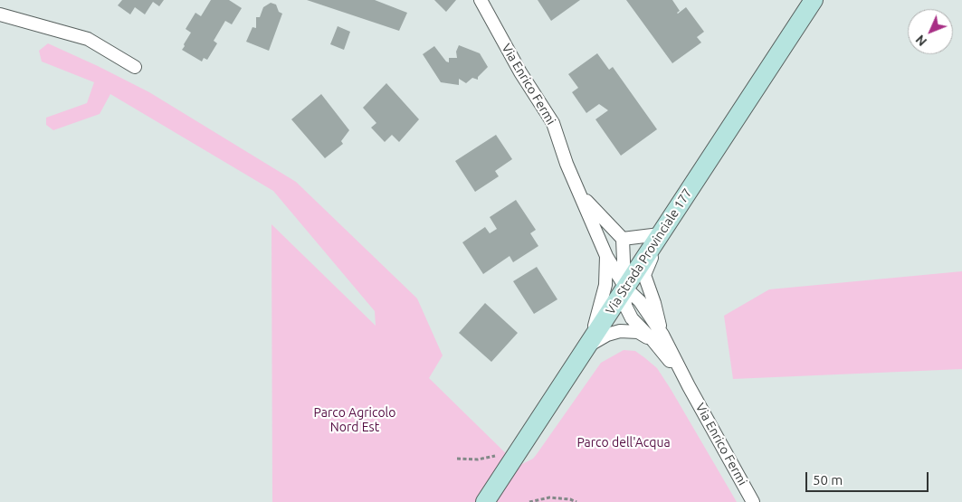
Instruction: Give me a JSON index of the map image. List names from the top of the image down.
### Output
{
  "streets": {
    "main road": ["Via Strada Provinciale 177"],
    "street": ["Via Enrico Fermi"]
  },
  "crossings": [
    ["Via Enrico Fermi", "Via Strada Provinciale 177"]
  ],
  "parks": ["Parco Agricolo Nord Est", "Parco dell'Acqua"],
  "scale_bar": "50 m",
  "north": "bottom left"
}
